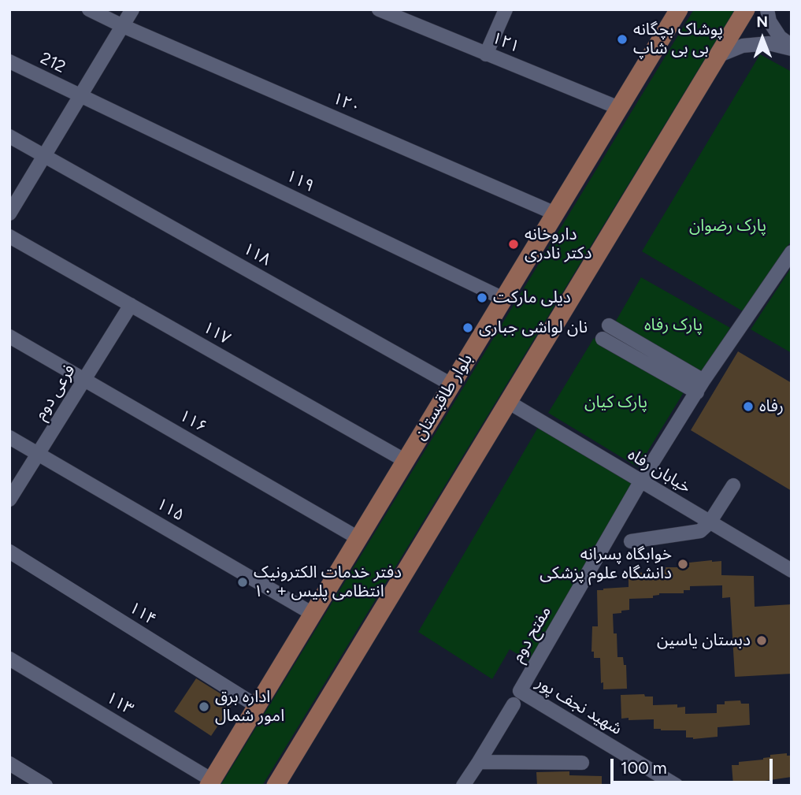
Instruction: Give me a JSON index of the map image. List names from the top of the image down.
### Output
{
  "streets": {
    "main road": ["بلوار طاقبستان"],
    "street": [
      "۱۲۱",
      "212",
      "۱۲۰",
      "۱۱۹",
      "۱۱۸",
      "۱۱۷",
      "فرعی دوم",
      "۱۱۶",
      "خیابان رفاه",
      "۱۱۵",
      "۱۱۴",
      "مفتح دوم",
      "۱۱۳",
      "شهید نجف پور"
    ]
  },
  "crossings": [
    ["۱۲۱", "بلوار طاقبستان"],
    ["212", "۱۱۹"],
    ["۱۲۰", "بلوار طاقبستان"],
    ["۱۱۹", "بلوار طاقبستان"],
    ["۱۱۸", "بلوار طاقبستان"],
    ["۱۱۷", "فرعی دوم"],
    ["۱۱۷", "بلوار طاقبستان"],
    ["فرعی دوم", "۱۱۶"],
    ["فرعی دوم", "۱۱۵"],
    ["بلوار طاقبستان", "۱۱۶"],
    ["بلوار طاقبستان", "۱۱۵"],
    ["بلوار طاقبستان", "۱۱۴"],
    ["بلوار طاقبستان", "۱۱۳"],
    ["خیابان رفاه", "مفتح دوم"],
    ["مفتح دوم", "شهید نجف پور"]
  ],
  "parks": ["پارک رضوان", "پارک رفاه", "پارک کیان"],
  "places": [
    "پوشاک بچگانه بی بی شاپ",
    "داروخانه دکتر نادری",
    "دیلی مارکت",
    "نان لواشی جباری",
    "رفاه",
    "خوابگاه پسرانه دانشگاه علوم پزشکی",
    "دفتر خدمات الکترونیک انتظامی پلیس + ۱۰",
    "دبستان یاسین",
    "اداره برق امور شمال"
  ],
  "scale_bar": "100 m",
  "north": "top"
}
